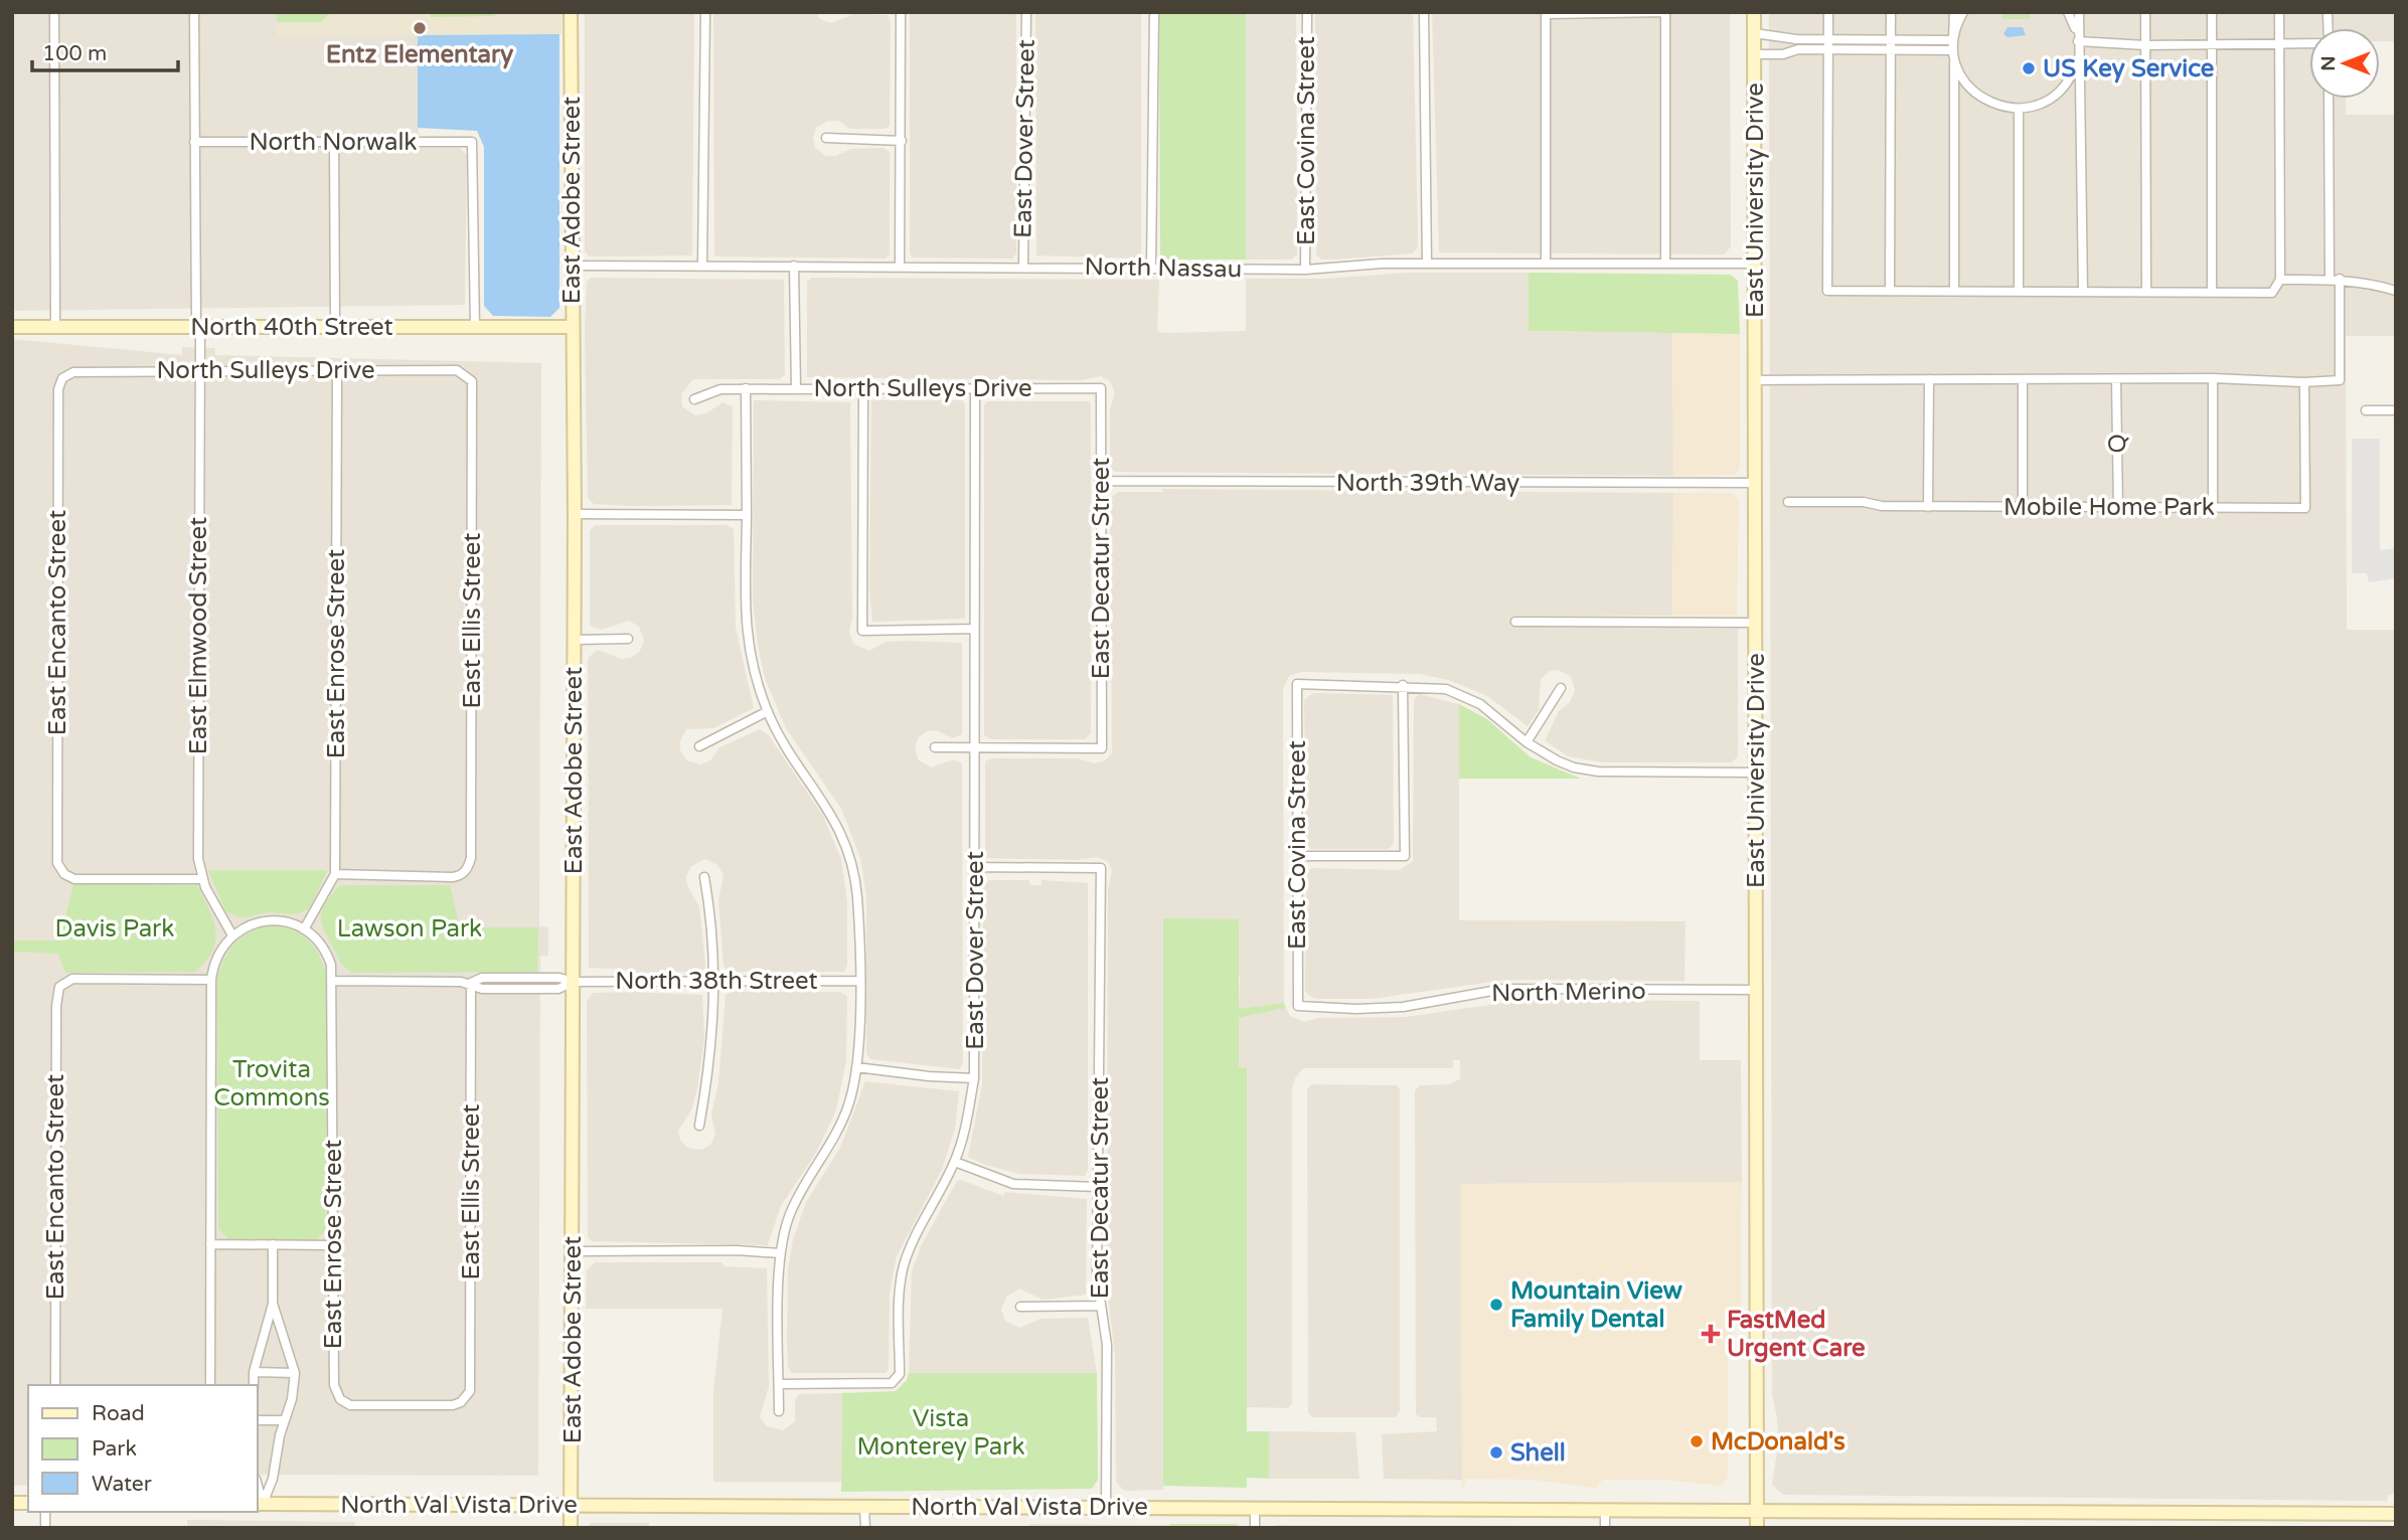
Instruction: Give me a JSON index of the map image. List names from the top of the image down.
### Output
{
  "streets": {
    "main road": [
      "East Adobe Street",
      "East University Drive",
      "North 40th Street",
      "North Val Vista Drive"
    ],
    "street": [
      "East Dover Street",
      "East Covina Street",
      "North Norwalk",
      "North Nassau",
      "North Sulleys Drive",
      "Q",
      "North 39th Way",
      "Mobile Home Park",
      "East Decatur Street",
      "East Ellis Street",
      "East Encanto Street",
      "East Elmwood Street",
      "East Enrose Street",
      "North 38th Street",
      "North Merino"
    ]
  },
  "crossings": [
    ["East Dover Street", "North Nassau"],
    ["East Dover Street", "North Sulleys Drive"],
    ["East Dover Street", "East Decatur Street"],
    ["East Covina Street", "North Nassau"],
    ["East Covina Street", "North Merino"],
    ["North Norwalk", "North 40th Street"],
    ["North Norwalk", "East Elmwood Street"],
    ["East Adobe Street", "North Nassau"],
    ["East Adobe Street", "North 40th Street"],
    ["East Adobe Street", "North 38th Street"],
    ["East Adobe Street", "North Val Vista Drive"],
    ["East University Drive", "North Nassau"],
    ["East University Drive", "North 39th Way"],
    ["East University Drive", "North Merino"],
    ["East University Drive", "North Val Vista Drive"],
    ["North 40th Street", "East Elmwood Street"],
    ["North Sulleys Drive", "East Decatur Street"],
    ["North Sulleys Drive", "East Ellis Street"],
    ["North Sulleys Drive", "East Encanto Street"],
    ["North Sulleys Drive", "East Elmwood Street"],
    ["North Sulleys Drive", "East Enrose Street"],
    ["Q", "Mobile Home Park"],
    ["North 39th Way", "East Decatur Street"],
    ["East Decatur Street", "North Val Vista Drive"],
    ["East Ellis Street", "East Enrose Street"],
    ["East Ellis Street", "North 38th Street"],
    ["East Encanto Street", "East Elmwood Street"],
    ["East Enrose Street", "North 38th Street"]
  ],
  "parks": [
    "Davis Park",
    "Lawson Park",
    "Trovita Commons",
    "Vista Monterey Park"
  ],
  "places": {
    "other": [
      "Entz Elementary",
      "US Key Service",
      "Mountain View Family Dental",
      "McDonald's",
      "Shell"
    ],
    "health": ["FastMed Urgent Care"]
  },
  "legend": ["Road", "Park", "Water"],
  "scale_bar": "100 m",
  "north": "left"
}
